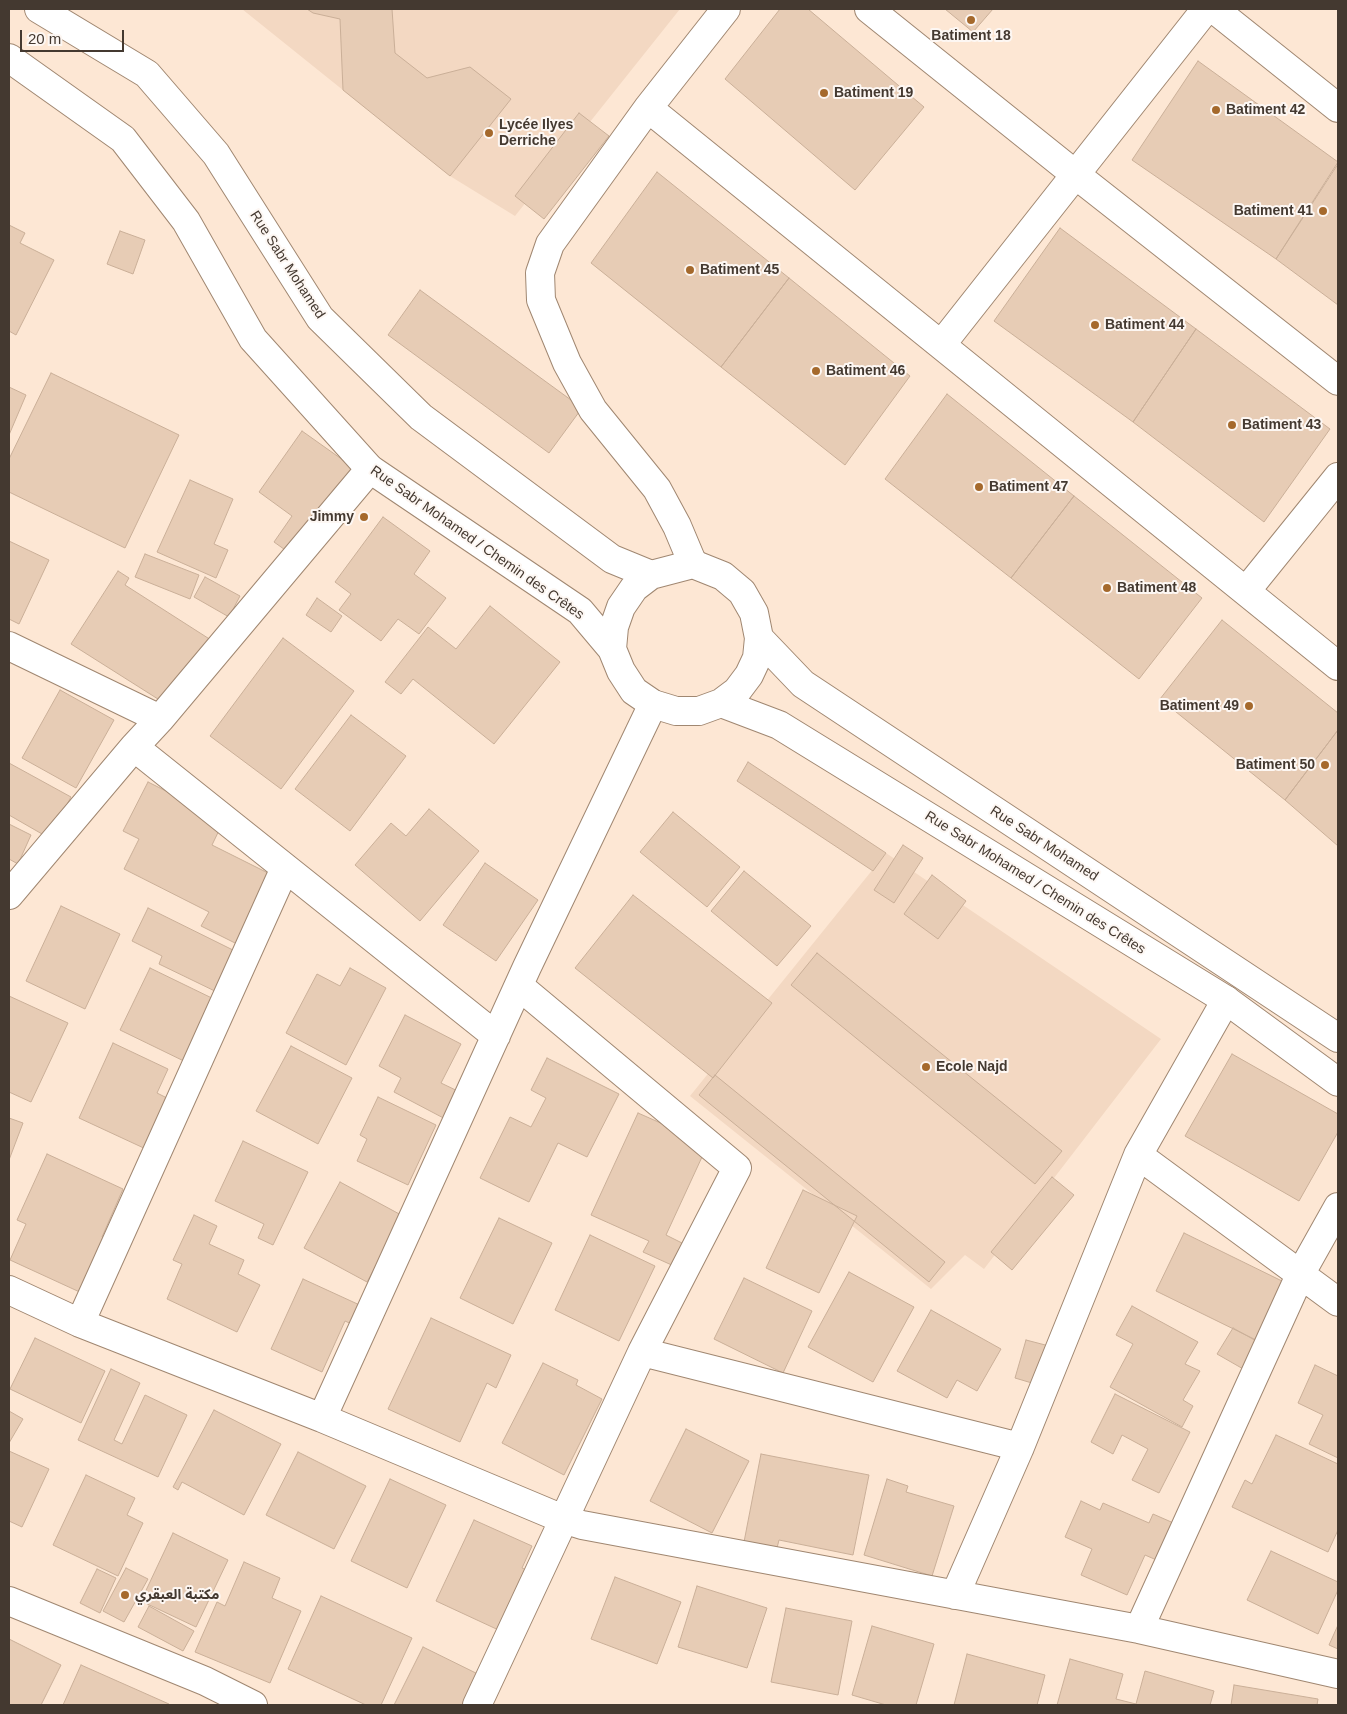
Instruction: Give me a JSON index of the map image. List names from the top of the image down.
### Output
{
  "streets": {
    "street": ["Rue Sabr Mohamed", "Rue Sabr Mohamed / Chemin des Crêtes"]
  },
  "crossings": [
    ["Rue Sabr Mohamed", "Rue Sabr Mohamed / Chemin des Crêtes"]
  ],
  "places": [
    "Batiment 18",
    "Batiment 19",
    "Batiment 42",
    "Lycée Ilyes Derriche",
    "Batiment 41",
    "Batiment 45",
    "Batiment 44",
    "Batiment 46",
    "Batiment 43",
    "Batiment 47",
    "Jimmy",
    "Batiment 48",
    "Batiment 49",
    "Batiment 50",
    "Ecole Najd",
    "مكتبة العبقري"
  ],
  "scale_bar": "20 m"
}
